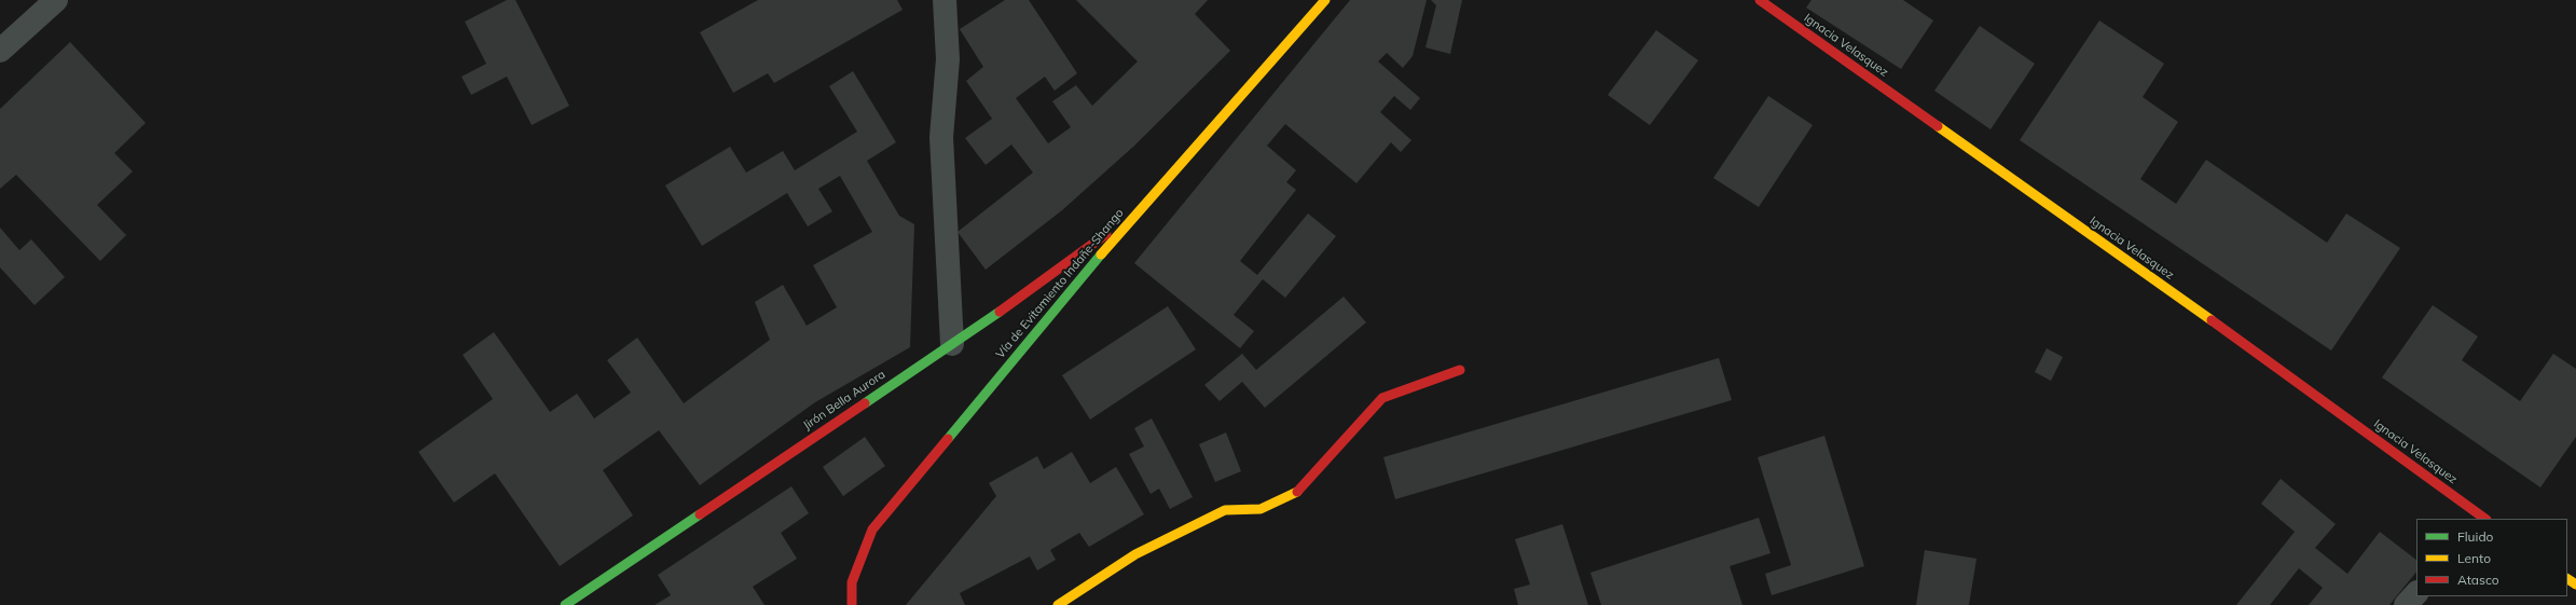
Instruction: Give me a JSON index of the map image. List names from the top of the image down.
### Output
{
  "streets": {
    "main road": ["Ignacia Velasquez", "Vía de Evitamiento Indañe-Shango", "Jirón Bella Aurora"]
  },
  "crossings": [
    ["Vía de Evitamiento Indañe-Shango", "Jirón Bella Aurora"]
  ],
  "legend": ["Fluido", "Lento", "Atasco"]
}
